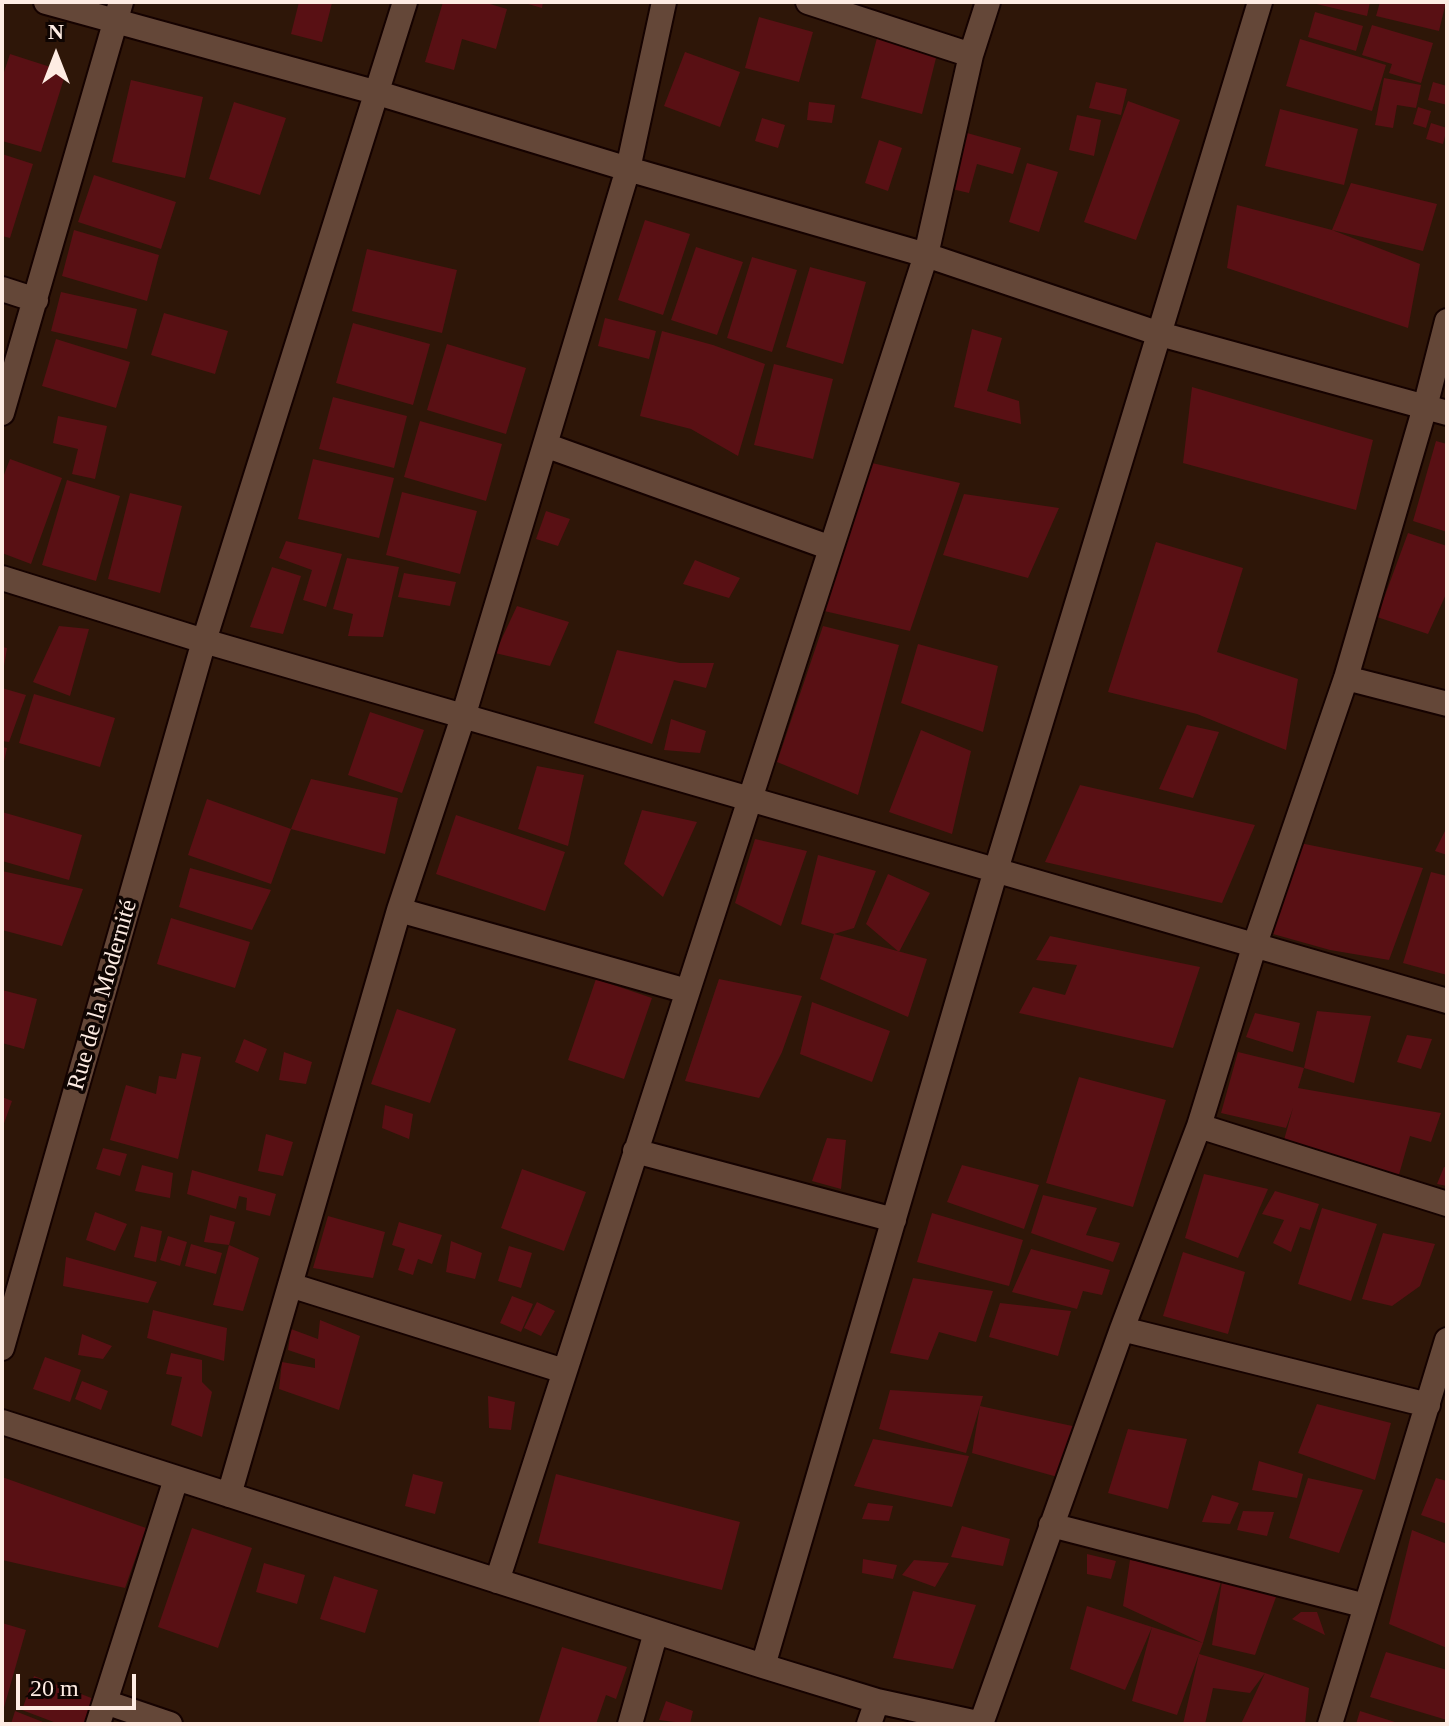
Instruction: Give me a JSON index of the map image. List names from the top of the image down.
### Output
{
  "streets": {
    "street": ["Rue de la Modernité"]
  },
  "scale_bar": "20 m",
  "north": "top"
}
